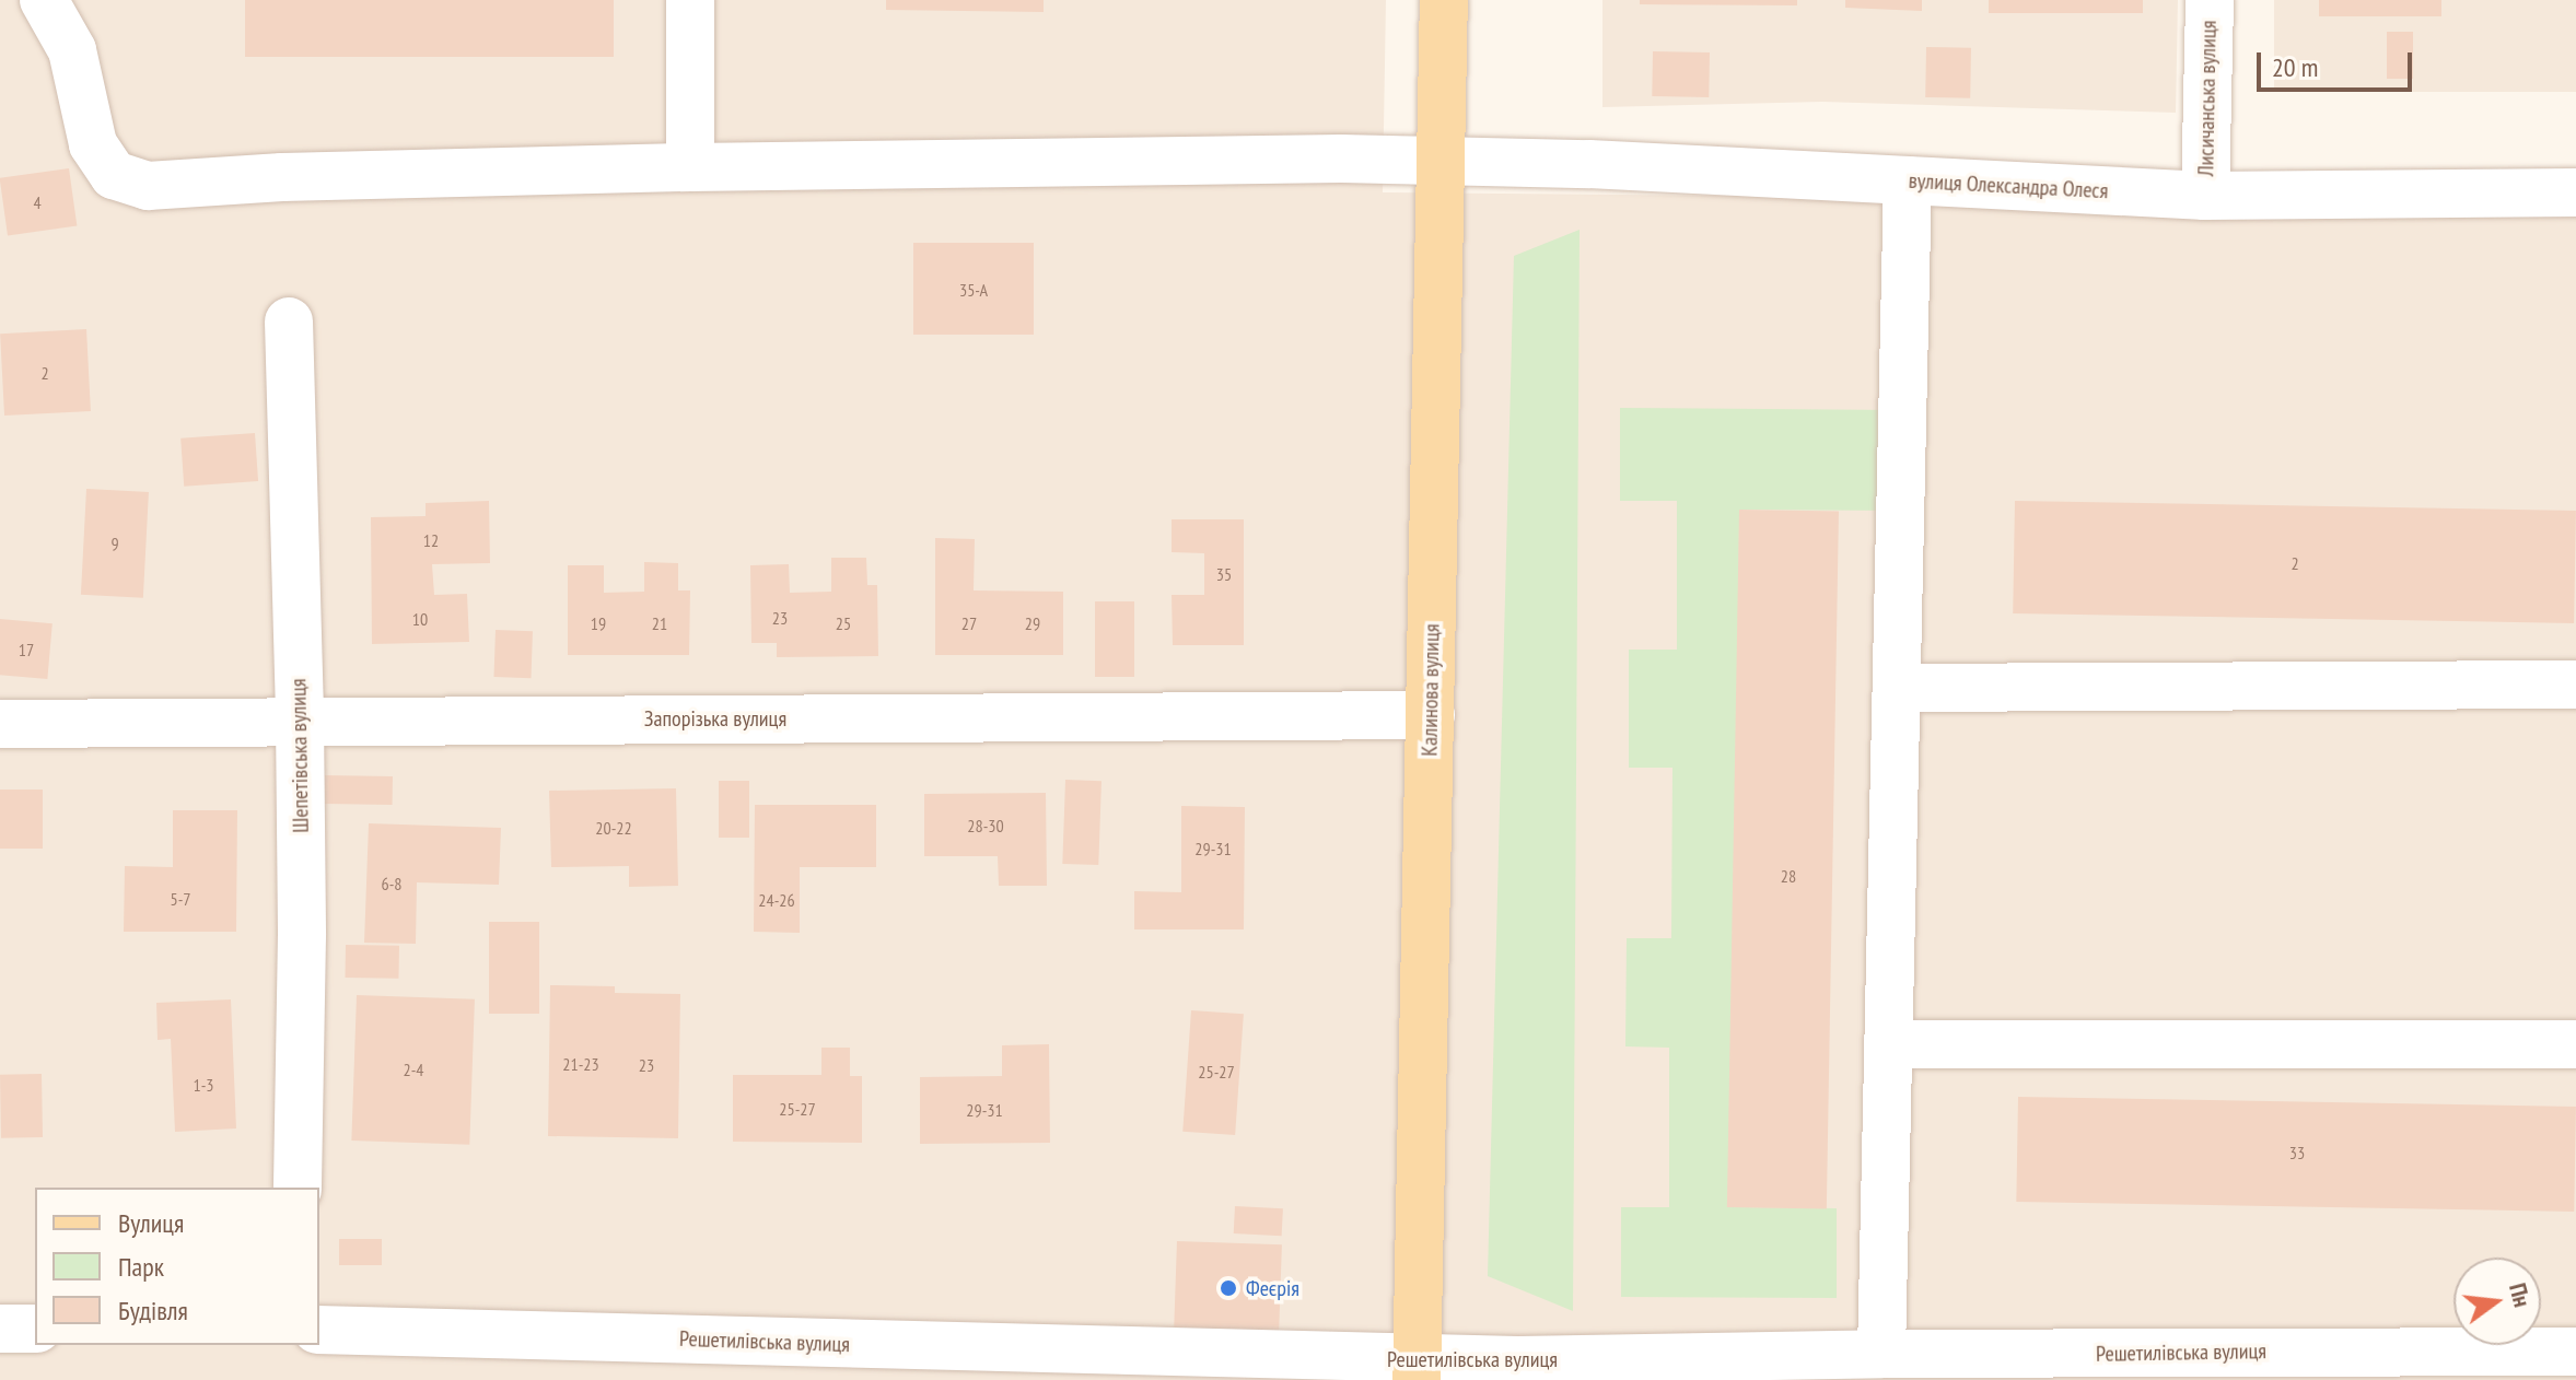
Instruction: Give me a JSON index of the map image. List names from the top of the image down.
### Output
{
  "streets": {
    "main road": ["Калинова вулиця"],
    "street": [
      "Лисичанська вулиця",
      "вулиця Олександра Олеся",
      "Запорізька вулиця",
      "Шепетівська вулиця",
      "Решетилівська вулиця"
    ]
  },
  "crossings": [
    ["Лисичанська вулиця", "вулиця Олександра Олеся"],
    ["вулиця Олександра Олеся", "Калинова вулиця"],
    ["Калинова вулиця", "Запорізька вулиця"],
    ["Калинова вулиця", "Решетилівська вулиця"],
    ["Запорізька вулиця", "Шепетівська вулиця"]
  ],
  "places": ["Феєрія"],
  "house_numbers": [
    "4",
    "35-А",
    "2",
    "12",
    "9",
    "2",
    "35",
    "23",
    "10",
    "19",
    "21",
    "25",
    "27",
    "29",
    "17",
    "28-30",
    "20-22",
    "29-31",
    "28",
    "6-8",
    "5-7",
    "24-26",
    "21-23",
    "23",
    "2-4",
    "25-27",
    "1-3",
    "25-27",
    "29-31",
    "33"
  ],
  "legend": ["Вулиця", "Парк", "Будівля"],
  "scale_bar": "20 m",
  "north": "right"
}
